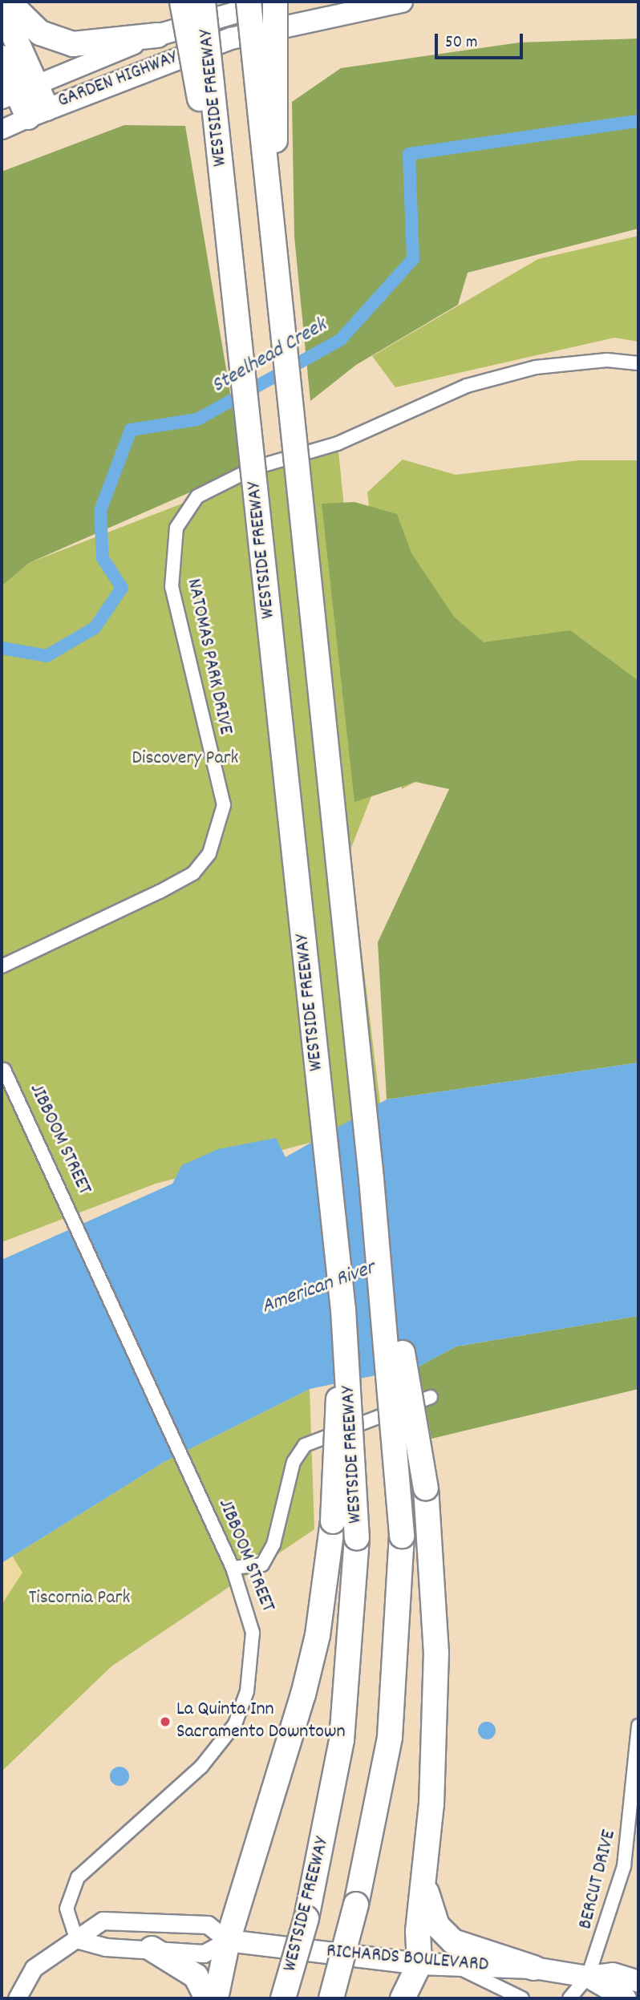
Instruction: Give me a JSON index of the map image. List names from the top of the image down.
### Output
{
  "streets": {
    "highway": ["WESTSIDE FREEWAY"],
    "main road": ["GARDEN HIGHWAY", "RICHARDS BOULEVARD"],
    "street": ["NATOMAS PARK DRIVE", "JIBBOOM STREET", "BERCUT DRIVE"]
  },
  "crossings": [
    ["BERCUT DRIVE", "RICHARDS BOULEVARD"]
  ],
  "water": ["Steelhead Creek", "American River"],
  "parks": ["Discovery Park", "Tiscornia Park"],
  "places": ["La Quinta Inn Sacramento Downtown"],
  "scale_bar": "50 m"
}
